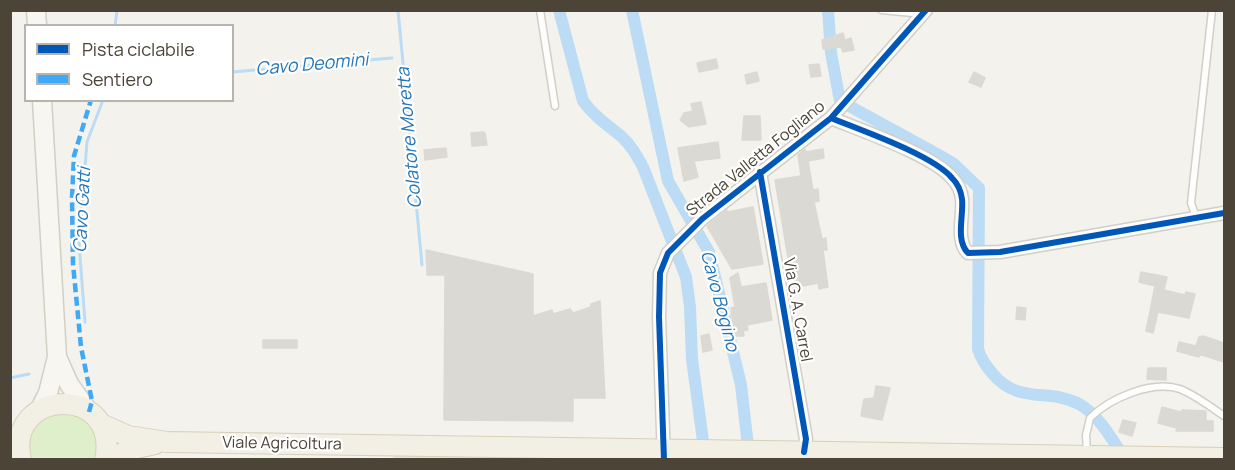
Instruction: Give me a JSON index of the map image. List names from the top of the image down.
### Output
{
  "streets": {
    "main road": ["Viale Agricoltura"],
    "street": ["Strada Valletta Fogliano", "Via G. A. Carrel"]
  },
  "crossings": [
    ["Strada Valletta Fogliano", "Via G. A. Carrel"],
    ["Strada Valletta Fogliano", "Viale Agricoltura"],
    ["Via G. A. Carrel", "Viale Agricoltura"]
  ],
  "water": [
    "Cavo Deomini",
    "Colatore Moretta",
    "Cavo Gatti",
    "Cavo Bogino"
  ],
  "legend": ["Pista ciclabile", "Sentiero"]
}
